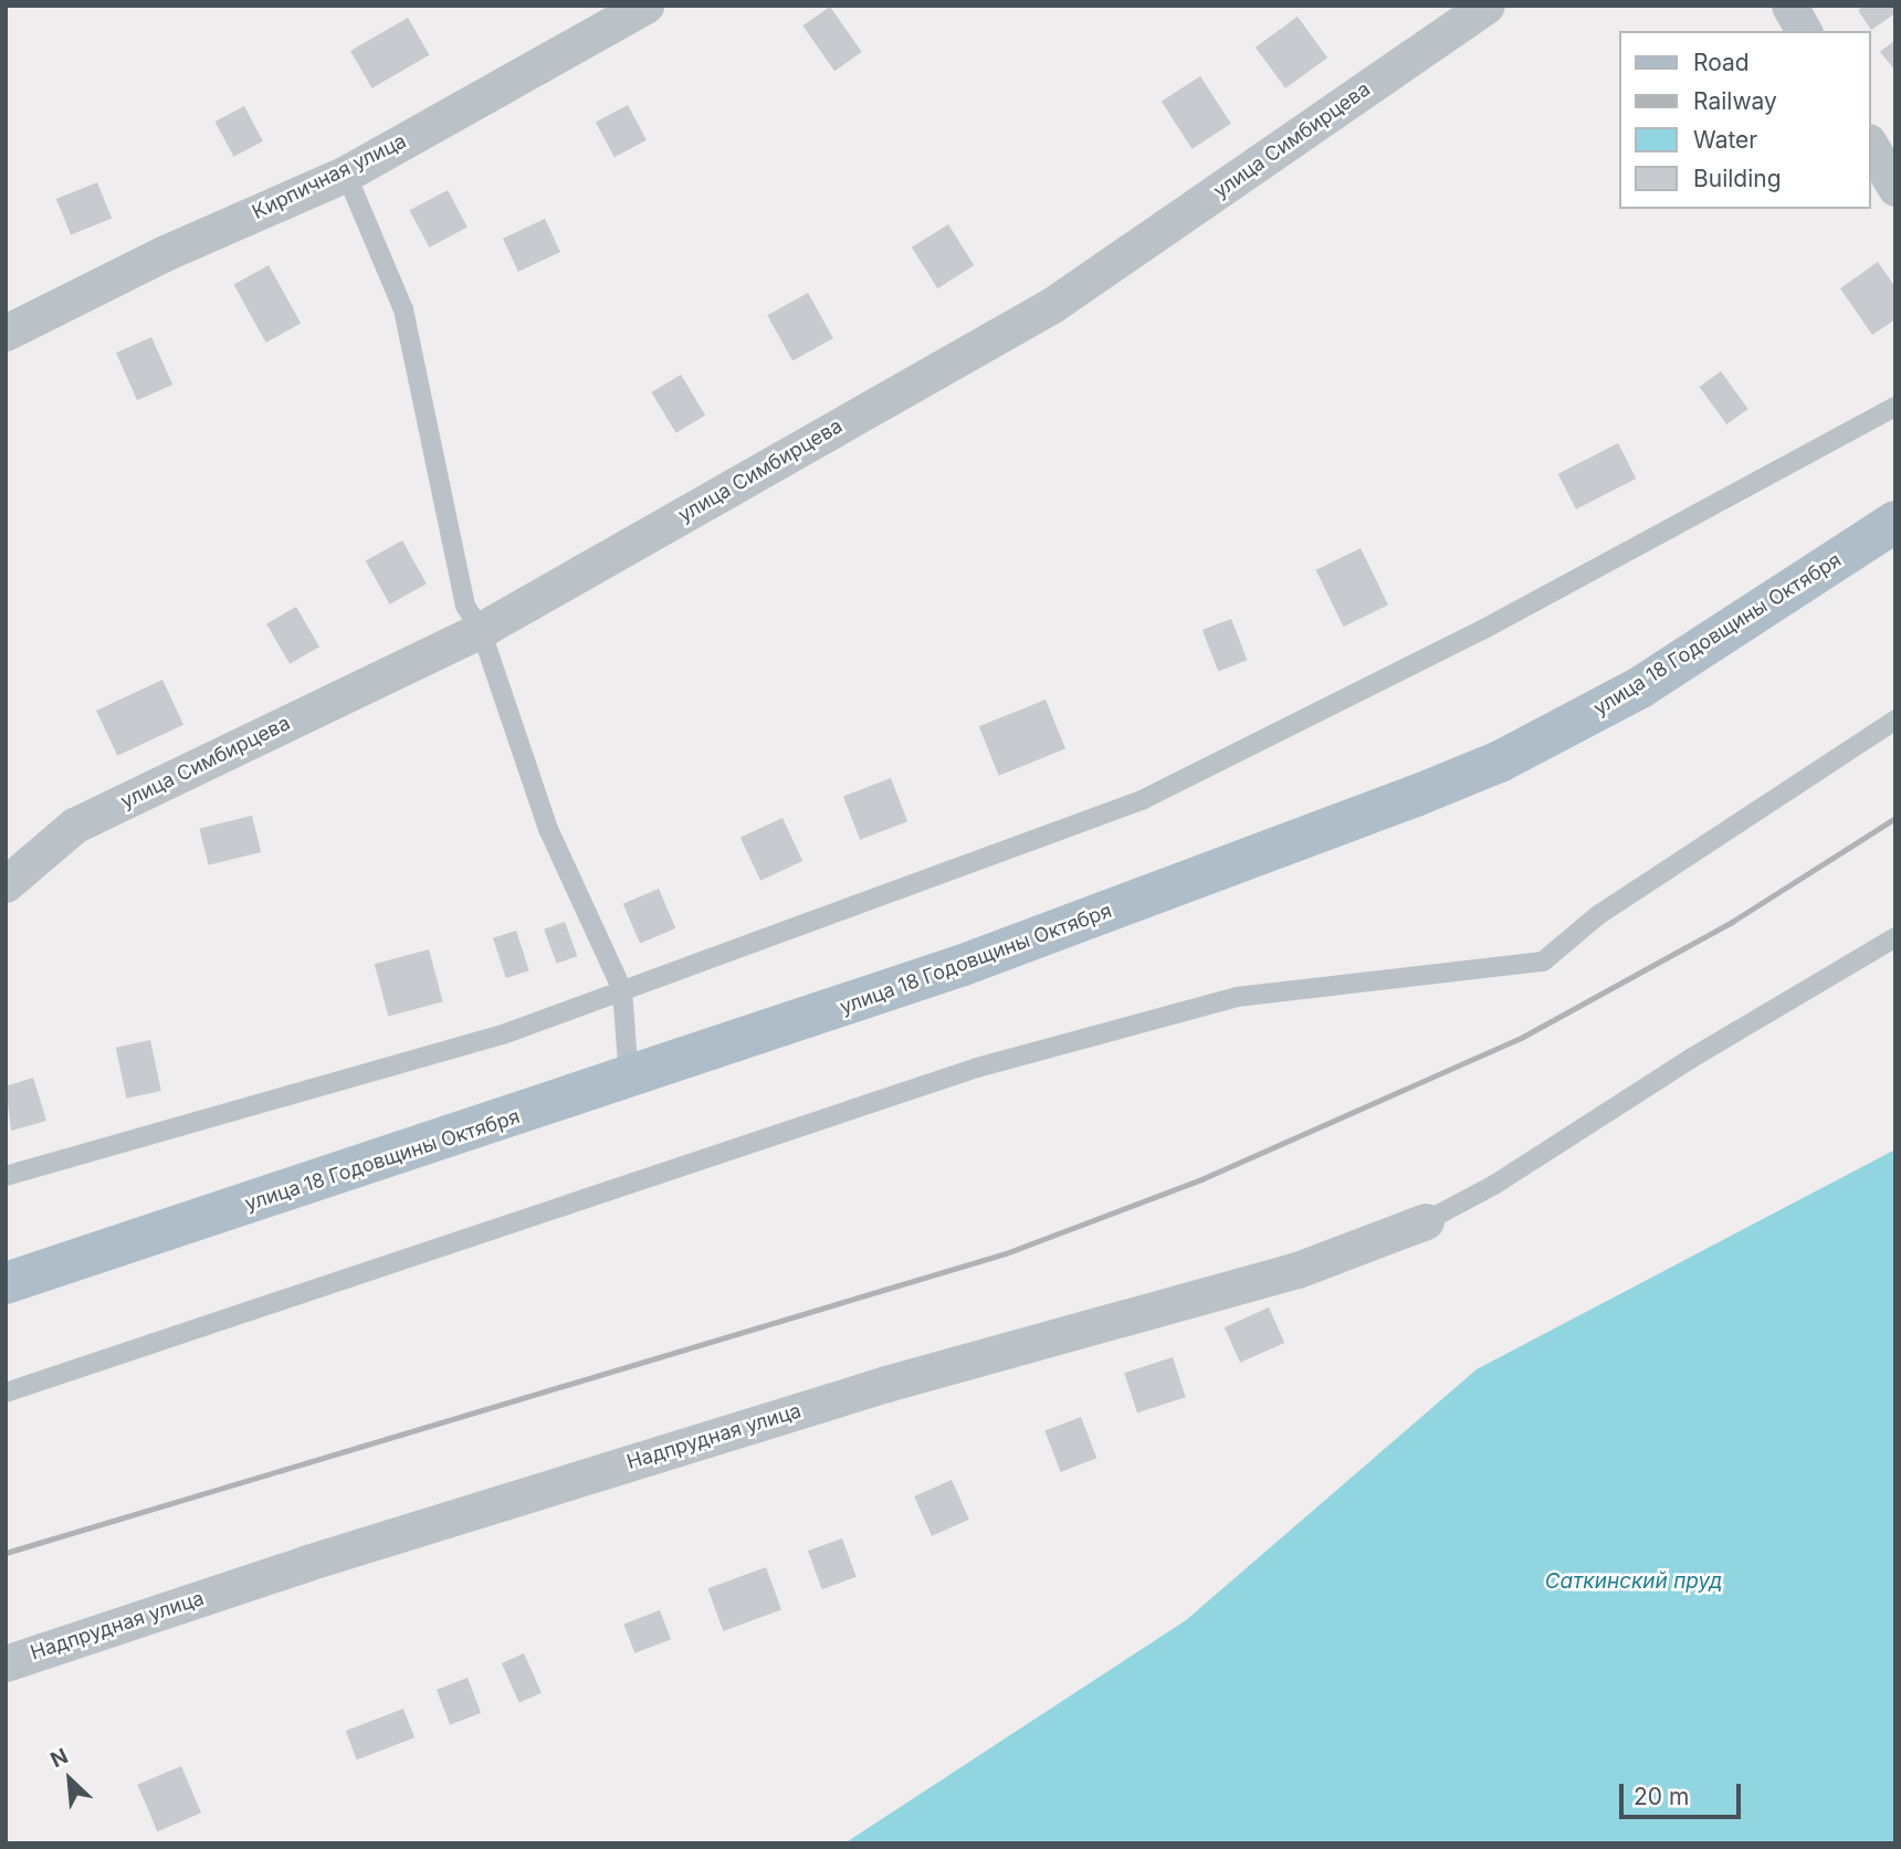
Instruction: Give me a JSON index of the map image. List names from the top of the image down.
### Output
{
  "streets": {
    "main road": ["улица 18 Годовщины Октября"],
    "street": ["улица Симбирцева", "Кирпичная улица", "Надпрудная улица"]
  },
  "water": ["Саткинский пруд"],
  "legend": [
    "Road",
    "Railway",
    "Water",
    "Building"
  ],
  "scale_bar": "20 m",
  "north": "top left"
}
